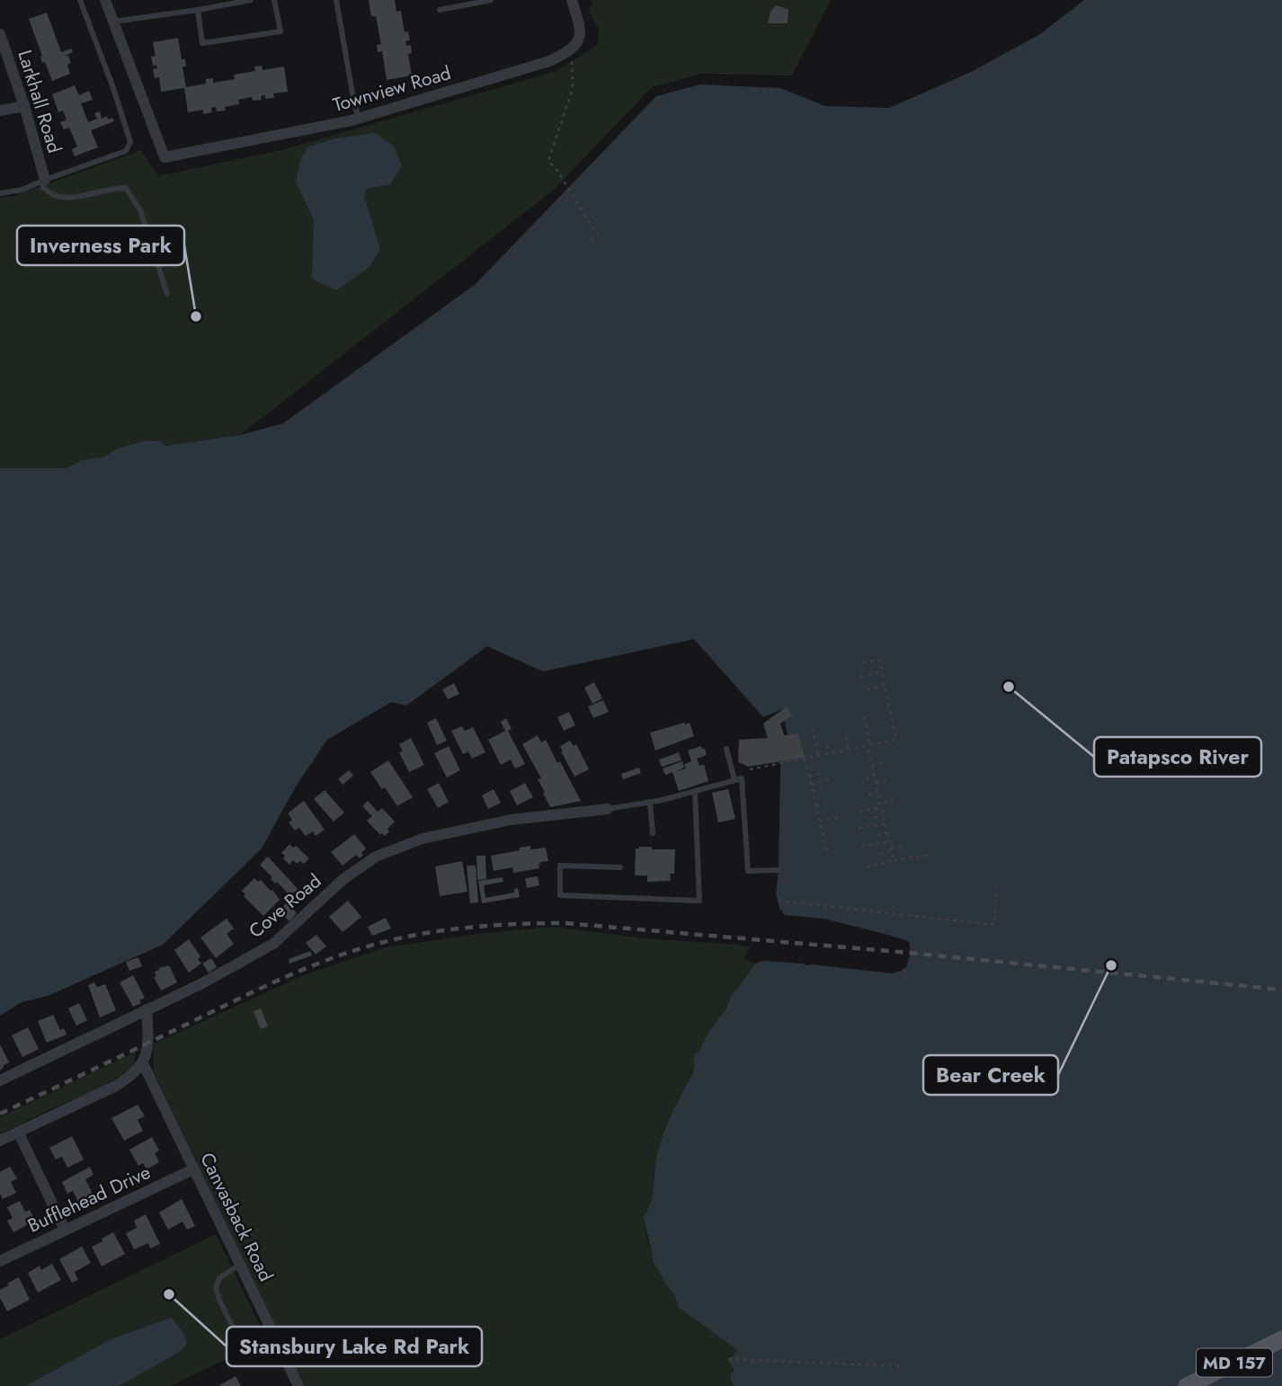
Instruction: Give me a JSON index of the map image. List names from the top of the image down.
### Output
{
  "streets": {
    "main road": ["MD 157"],
    "street": [
      "Townview Road",
      "Larkhall Road",
      "Cove Road",
      "Bufflehead Drive",
      "Canvasback Road"
    ]
  },
  "crossings": [
    ["Bufflehead Drive", "Canvasback Road"]
  ],
  "places": [
    "Inverness Park",
    "Patapsco River",
    "Bear Creek",
    "Stansbury Lake Rd Park"
  ]
}
